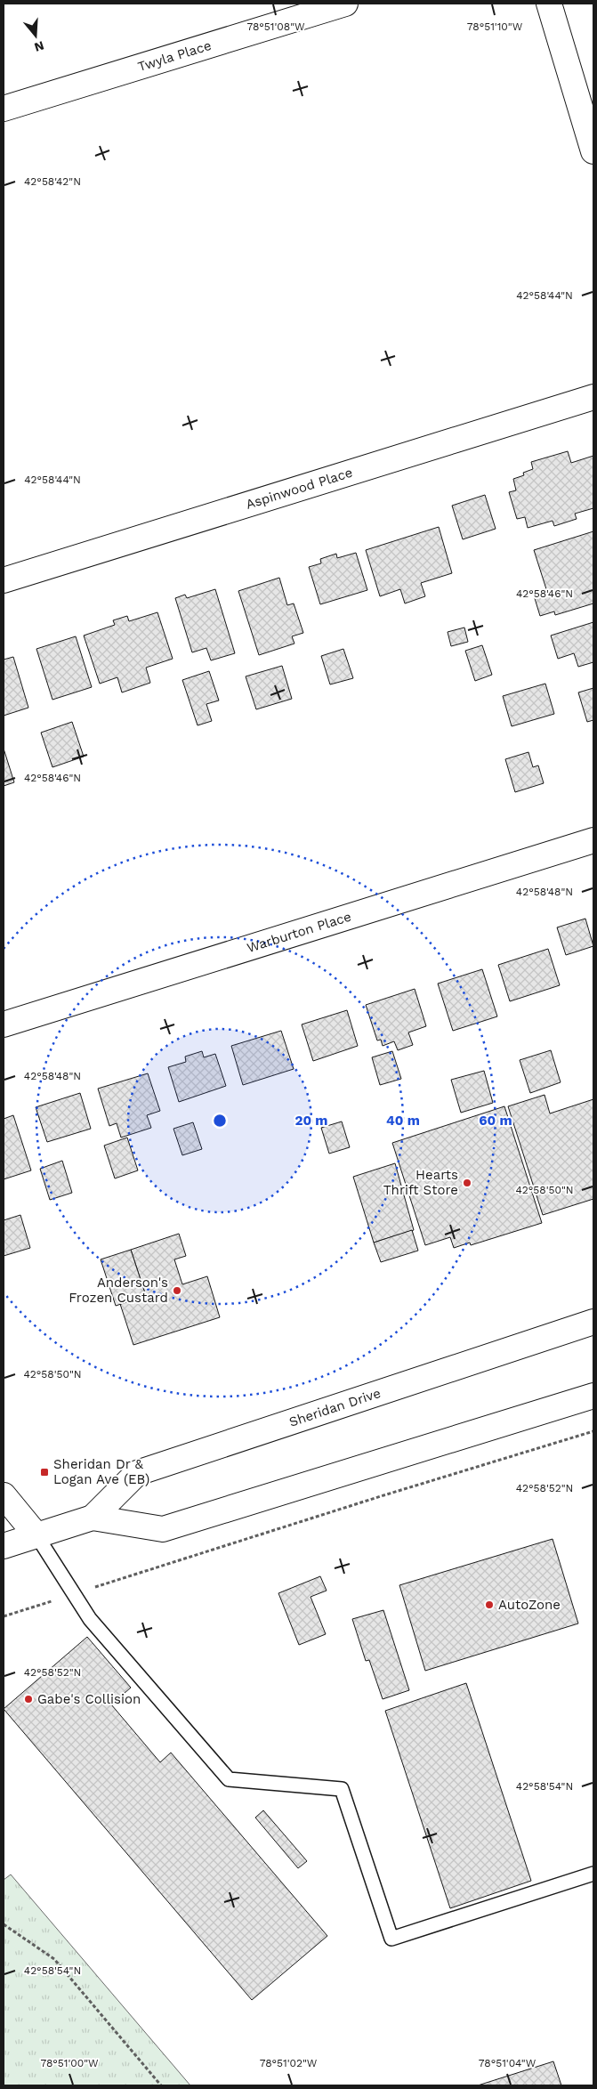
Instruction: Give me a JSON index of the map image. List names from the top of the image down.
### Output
{
  "streets": {
    "street": [
      "Twyla Place",
      "Aspinwood Place",
      "Warburton Place",
      "Sheridan Drive"
    ]
  },
  "places": {
    "other": [
      "Hearts Thrift Store",
      "Anderson's Frozen Custard",
      "AutoZone",
      "Gabe's Collision"
    ],
    "transit": ["Sheridan Dr & Logan Ave (EB)"]
  },
  "north": "bottom",
  "coordinates": [
    "78°51'08\"W",
    "78°51'10\"W",
    "42°58'42\"N",
    "42°58'44\"N",
    "42°58'46\"N",
    "42°58'48\"N",
    "42°58'50\"N",
    "42°58'52\"N",
    "42°58'54\"N",
    "78°51'00\"W",
    "78°51'02\"W",
    "78°51'04\"W"
  ],
  "rings": ["20 m", "40 m", "60 m"]
}
